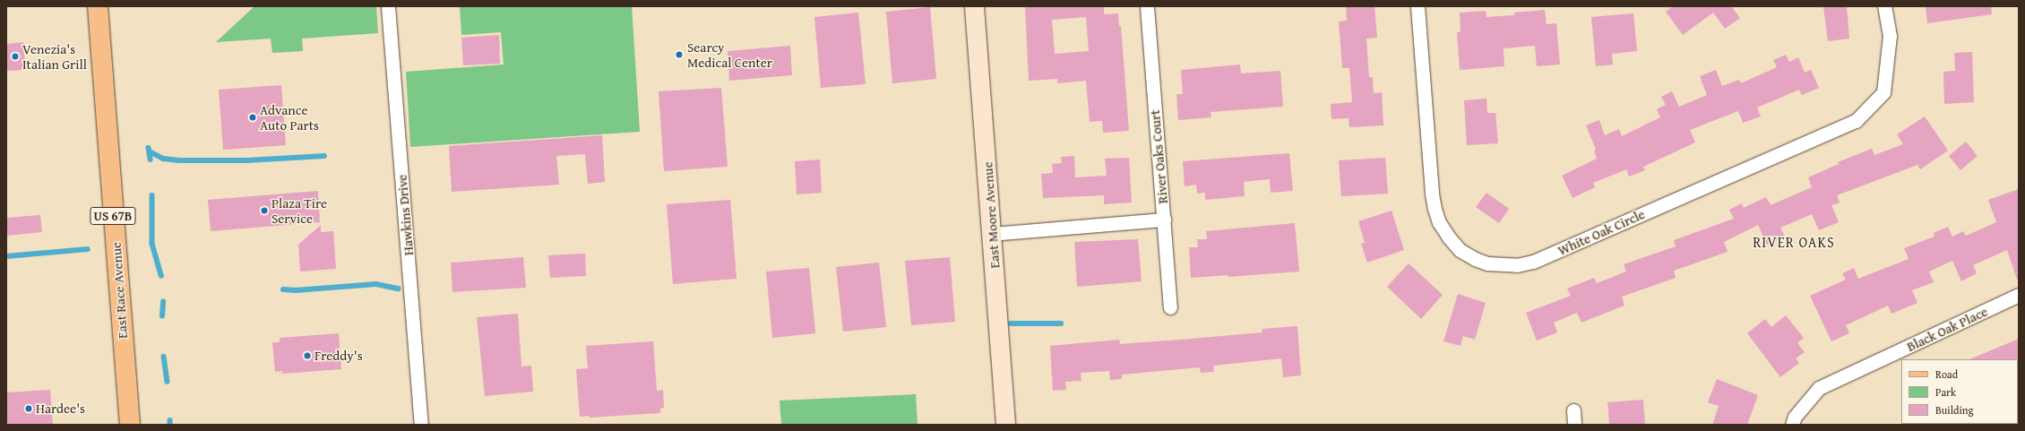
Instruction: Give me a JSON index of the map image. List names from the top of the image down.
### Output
{
  "streets": {
    "main road": ["US 67B", "East Race Avenue"],
    "street": [
      "River Oaks Court",
      "Hawkins Drive",
      "East Moore Avenue",
      "White Oak Circle",
      "Black Oak Place"
    ]
  },
  "districts": ["RIVER OAKS"],
  "places": [
    "Searcy Medical Center",
    "Venezia's Italian Grill",
    "Advance Auto Parts",
    "Plaza Tire Service",
    "Freddy's",
    "Hardee's"
  ],
  "legend": ["Road", "Park", "Building"]
}
